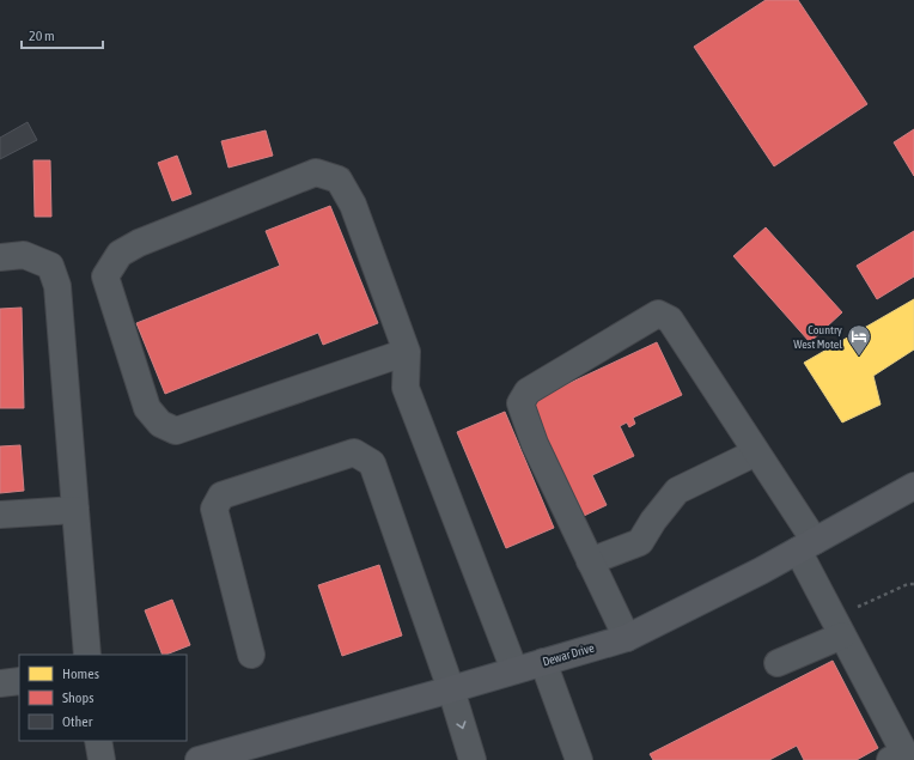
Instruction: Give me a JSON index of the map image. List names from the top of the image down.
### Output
{
  "streets": {
    "main road": ["Dewar Drive"]
  },
  "places": {
    "hotel": ["Country West Motel"]
  },
  "legend": ["Homes", "Shops", "Other"],
  "scale_bar": "20 m"
}
